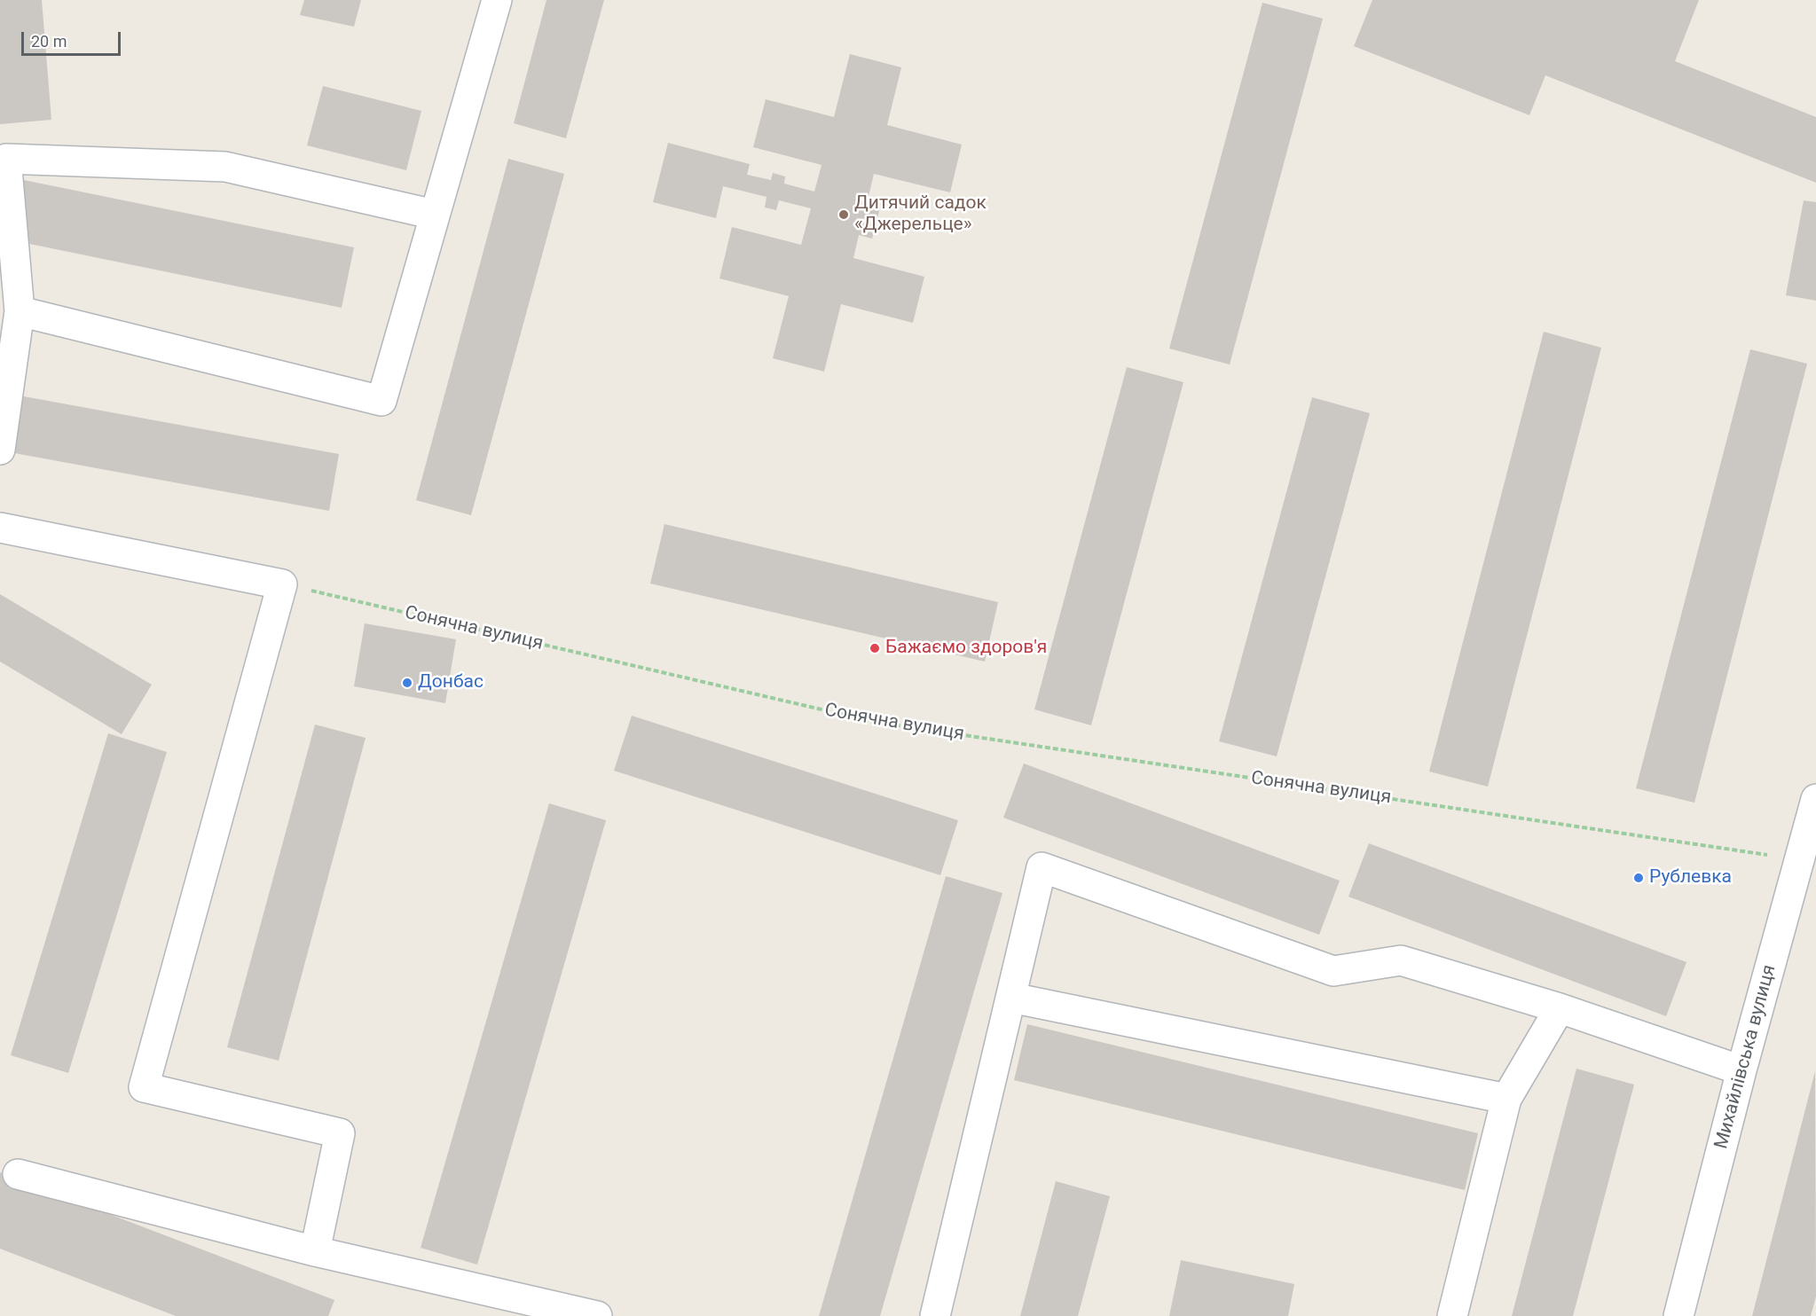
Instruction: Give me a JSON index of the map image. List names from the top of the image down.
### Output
{
  "streets": {
    "street": ["Михайлівська вулиця"],
    "path": ["Сонячна вулиця"]
  },
  "crossings": [
    ["Сонячна вулиця", "Михайлівська вулиця"]
  ],
  "places": [
    "Дитячий садок «Джерельце»",
    "Бажаємо здоров'я",
    "Донбас",
    "Рублевка"
  ],
  "scale_bar": "20 m"
}
